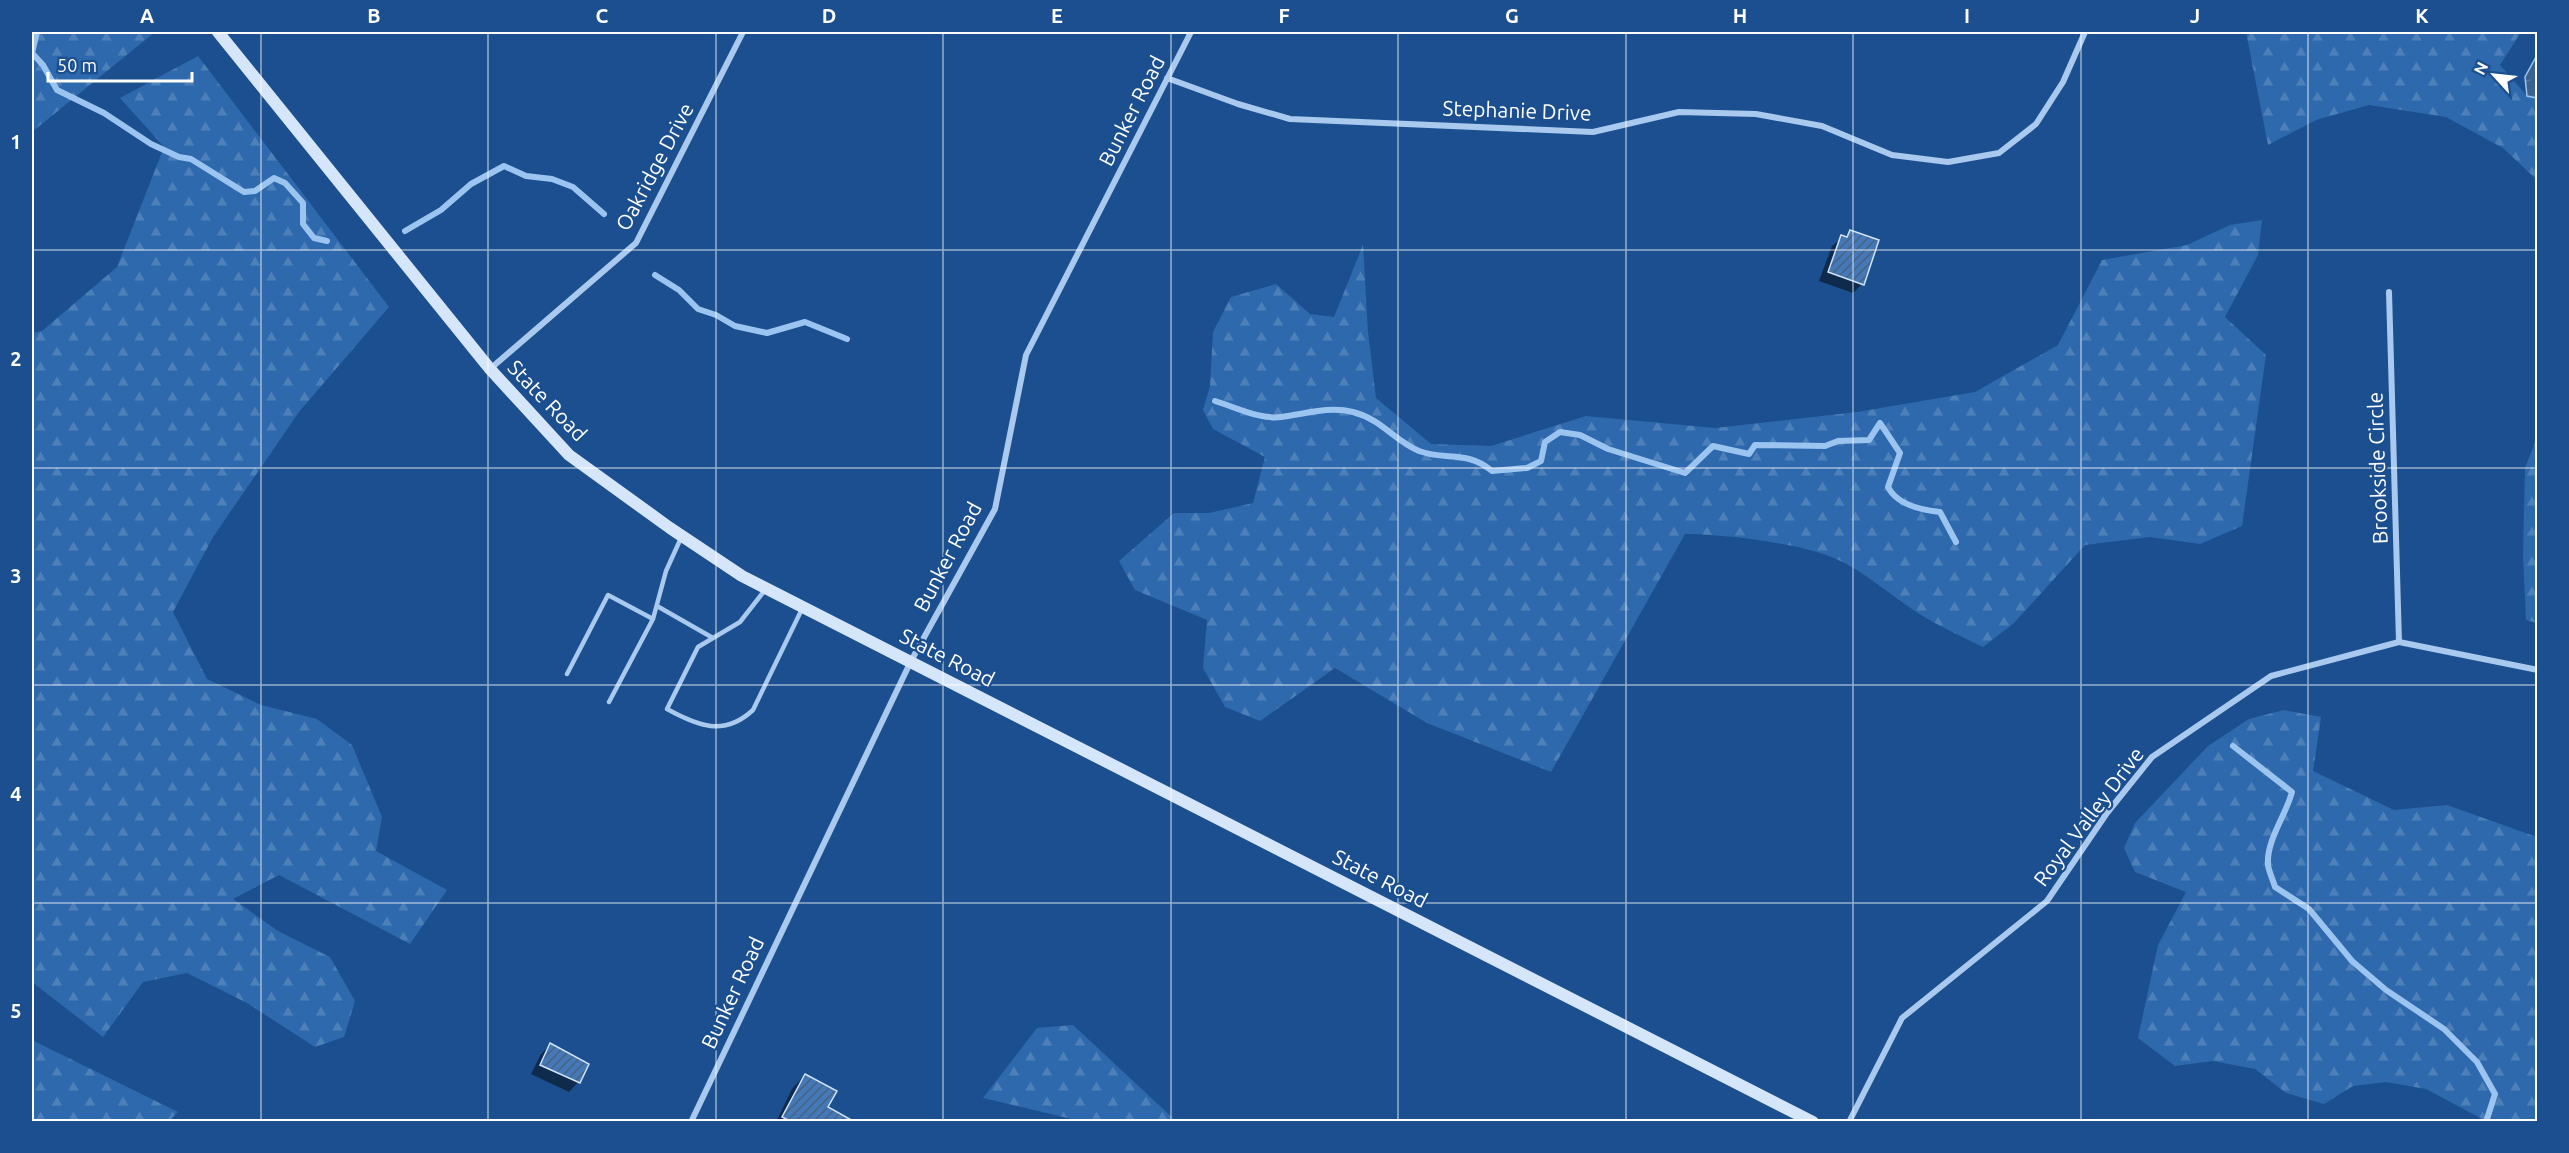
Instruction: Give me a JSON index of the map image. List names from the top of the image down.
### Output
{
  "streets": {
    "main road": ["State Road"],
    "street": [
      "Bunker Road",
      "Stephanie Drive",
      "Oakridge Drive",
      "Brookside Circle",
      "Royal Valley Drive"
    ]
  },
  "crossings": [
    ["Bunker Road", "Stephanie Drive"],
    ["Bunker Road", "State Road"],
    ["Oakridge Drive", "State Road"],
    ["Brookside Circle", "Royal Valley Drive"]
  ],
  "scale_bar": "50 m",
  "north": "top left",
  "grid": {
    "columns": [
      "A",
      "B",
      "C",
      "D",
      "E",
      "F",
      "G",
      "H",
      "I",
      "J",
      "K"
    ],
    "rows": [
      "1",
      "2",
      "3",
      "4",
      "5"
    ]
  }
}
